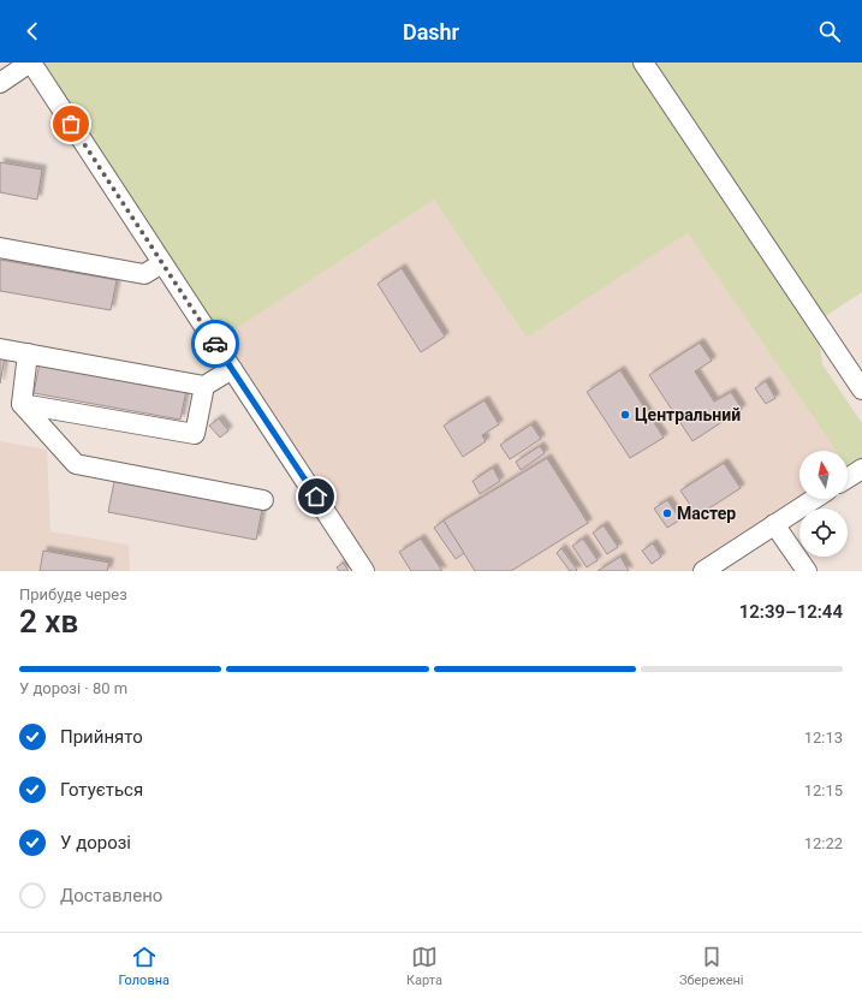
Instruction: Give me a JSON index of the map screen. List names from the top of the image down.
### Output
{
  "places": ["Центральний", "Мастер"],
  "north": "top",
  "page": {
    "header": "Dashr",
    "heading": ["2 хв", "Прибуде через", "12:39–12:44"],
    "bar": "У дорозі · 80 m",
    "list": [
      ["Прийнято", "12:13"],
      ["Готується", "12:15"],
      ["У дорозі", "12:22"],
      "Доставлено"
    ],
    "tabs": ["Головна", "Карта", "Збережені"]
  }
}
